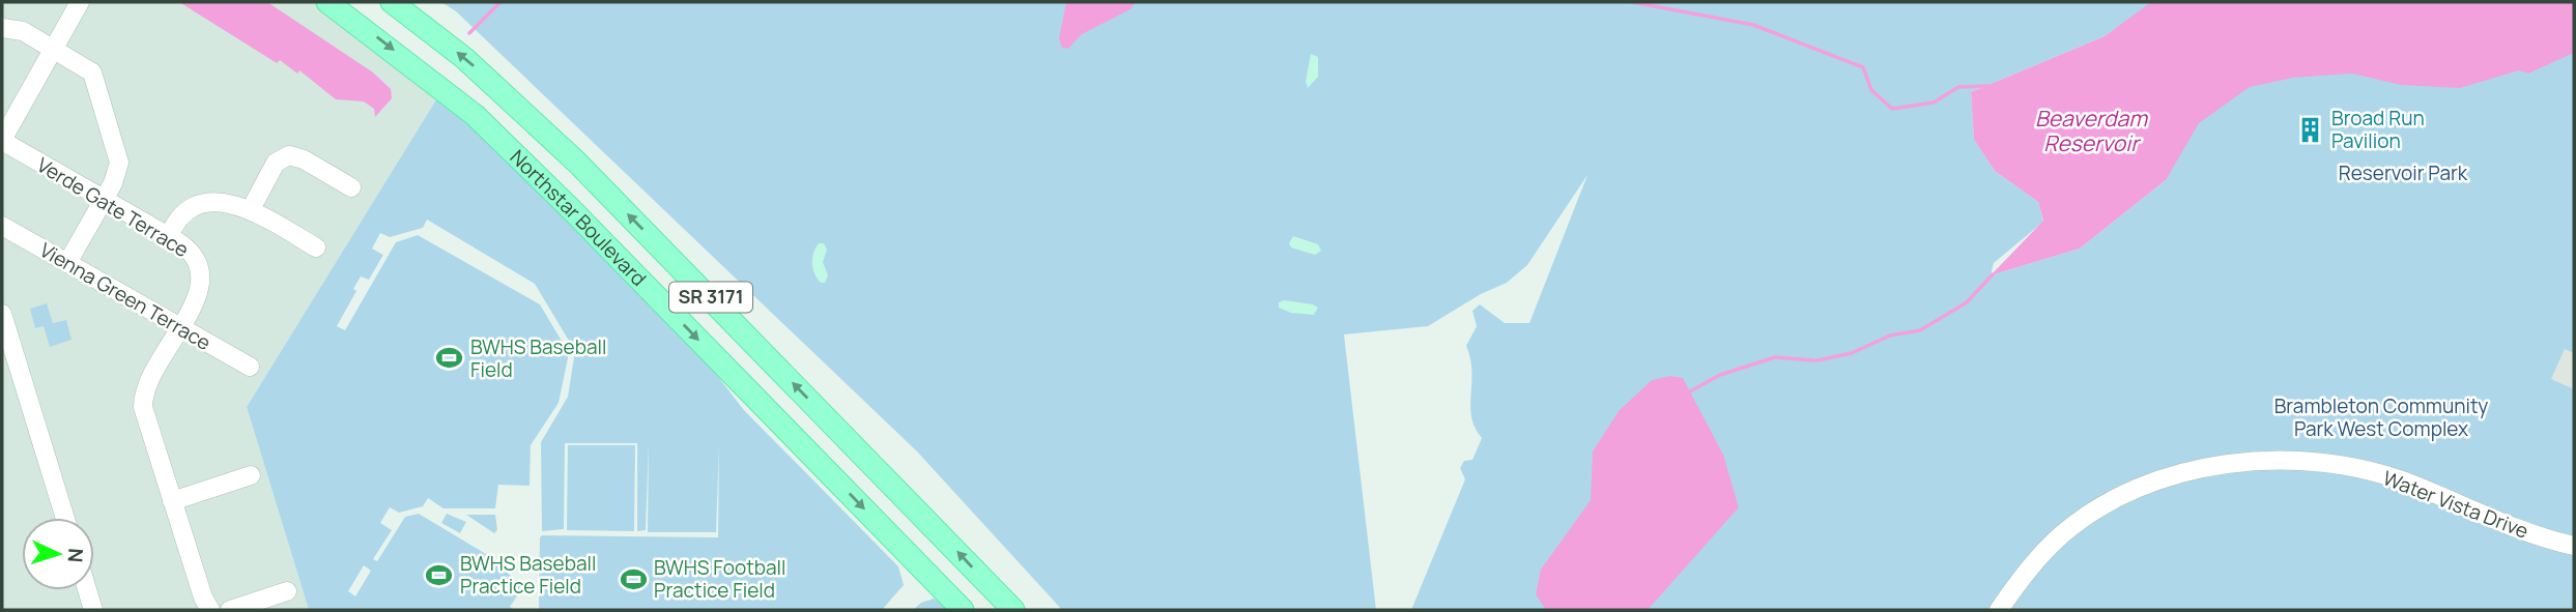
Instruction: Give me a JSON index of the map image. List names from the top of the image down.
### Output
{
  "streets": {
    "main road": ["Northstar Boulevard", "SR 3171"],
    "street": ["Verde Gate Terrace", "Vienna Green Terrace", "Water Vista Drive"]
  },
  "crossings": [
    ["Verde Gate Terrace", "Vienna Green Terrace"]
  ],
  "water": ["Beaverdam Reservoir"],
  "parks": ["Reservoir Park", "Brambleton Community Park West Complex"],
  "places": {
    "building": ["Broad Run Pavilion"],
    "sports": ["BWHS Baseball Field", "BWHS Baseball Practice Field", "BWHS Football Practice Field"]
  },
  "north": "right"
}
